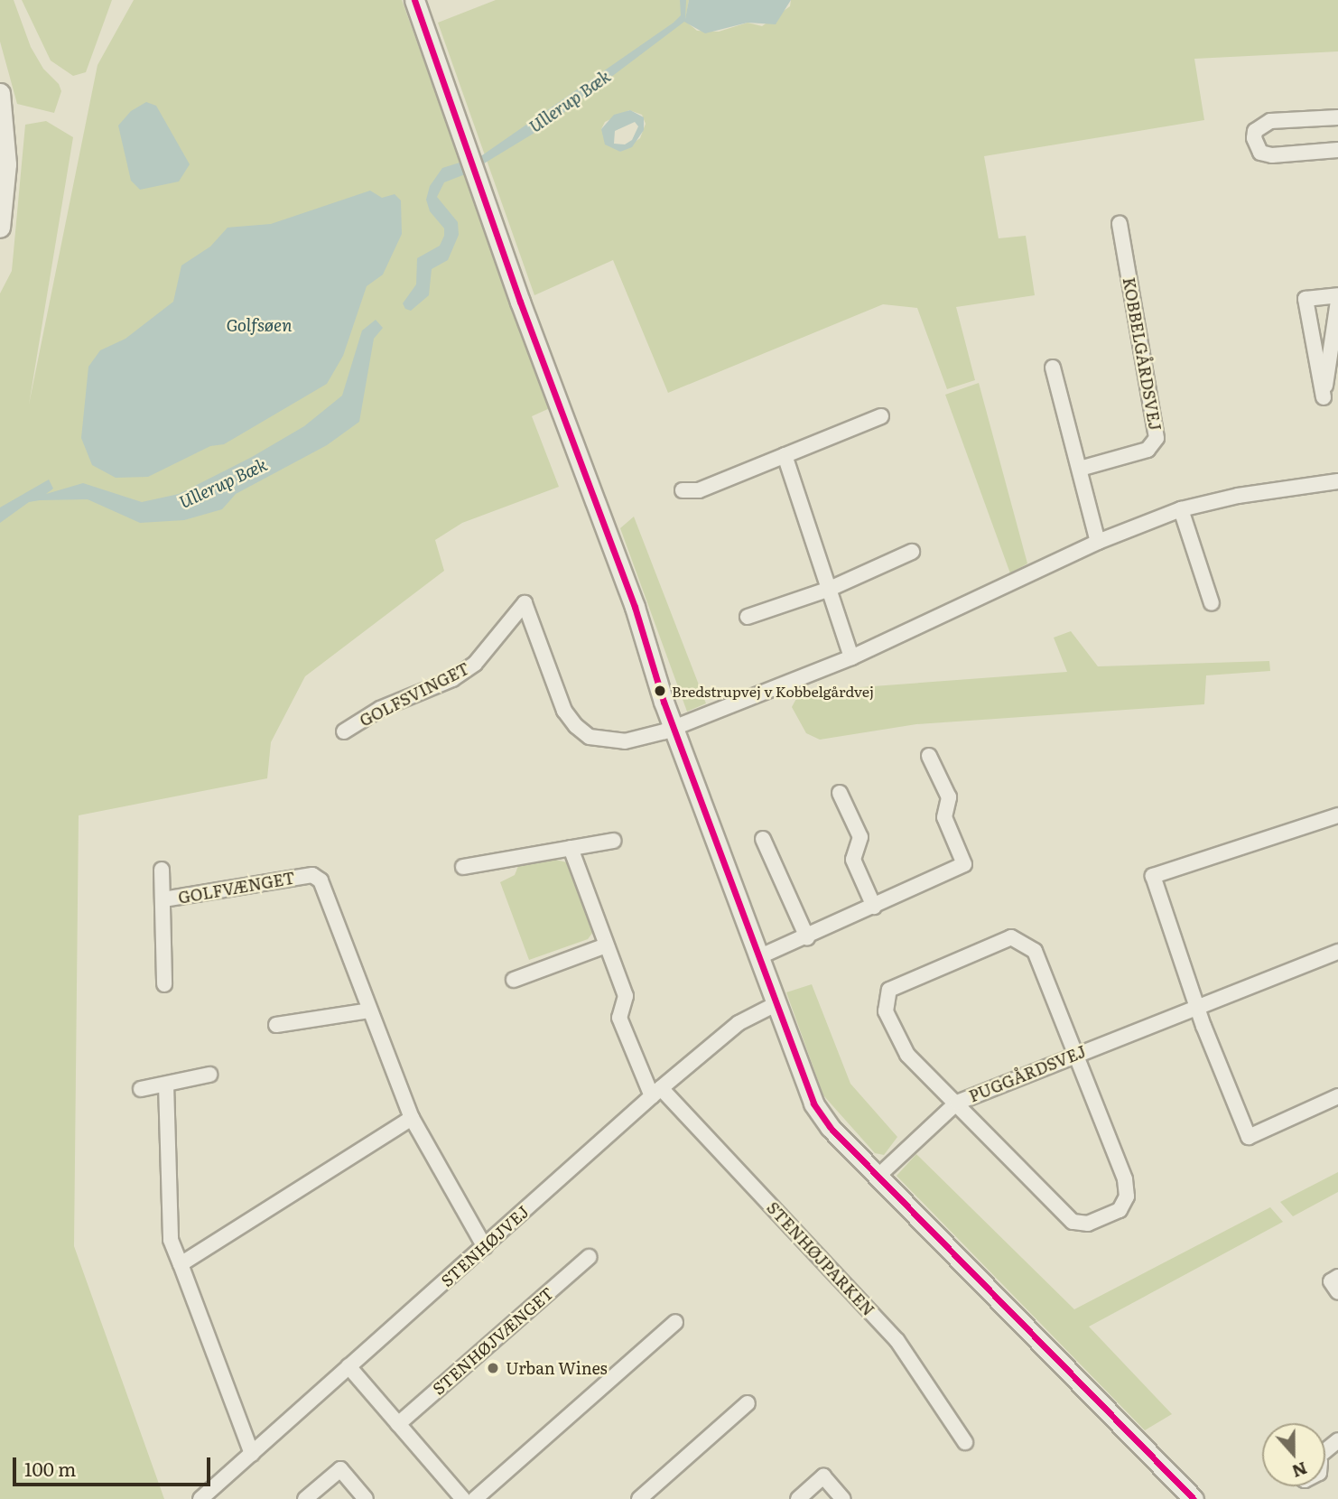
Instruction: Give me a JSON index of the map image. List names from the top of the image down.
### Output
{
  "streets": {
    "street": [
      "KOBBELGÅRDSVEJ",
      "GOLFSVINGET",
      "GOLFVÆNGET",
      "PUGGÅRDSVEJ",
      "STENHØJVEJ",
      "STENHØJPARKEN",
      "STENHØJVÆNGET"
    ]
  },
  "crossings": [
    ["GOLFVÆNGET", "STENHØJVEJ"],
    ["STENHØJVEJ", "STENHØJPARKEN"]
  ],
  "water": ["Ullerup Bæk", "Golfsøen"],
  "places": ["Bredstrupvej v Kobbelgårdvej", "Urban Wines"],
  "scale_bar": "100 m",
  "north": "bottom"
}
